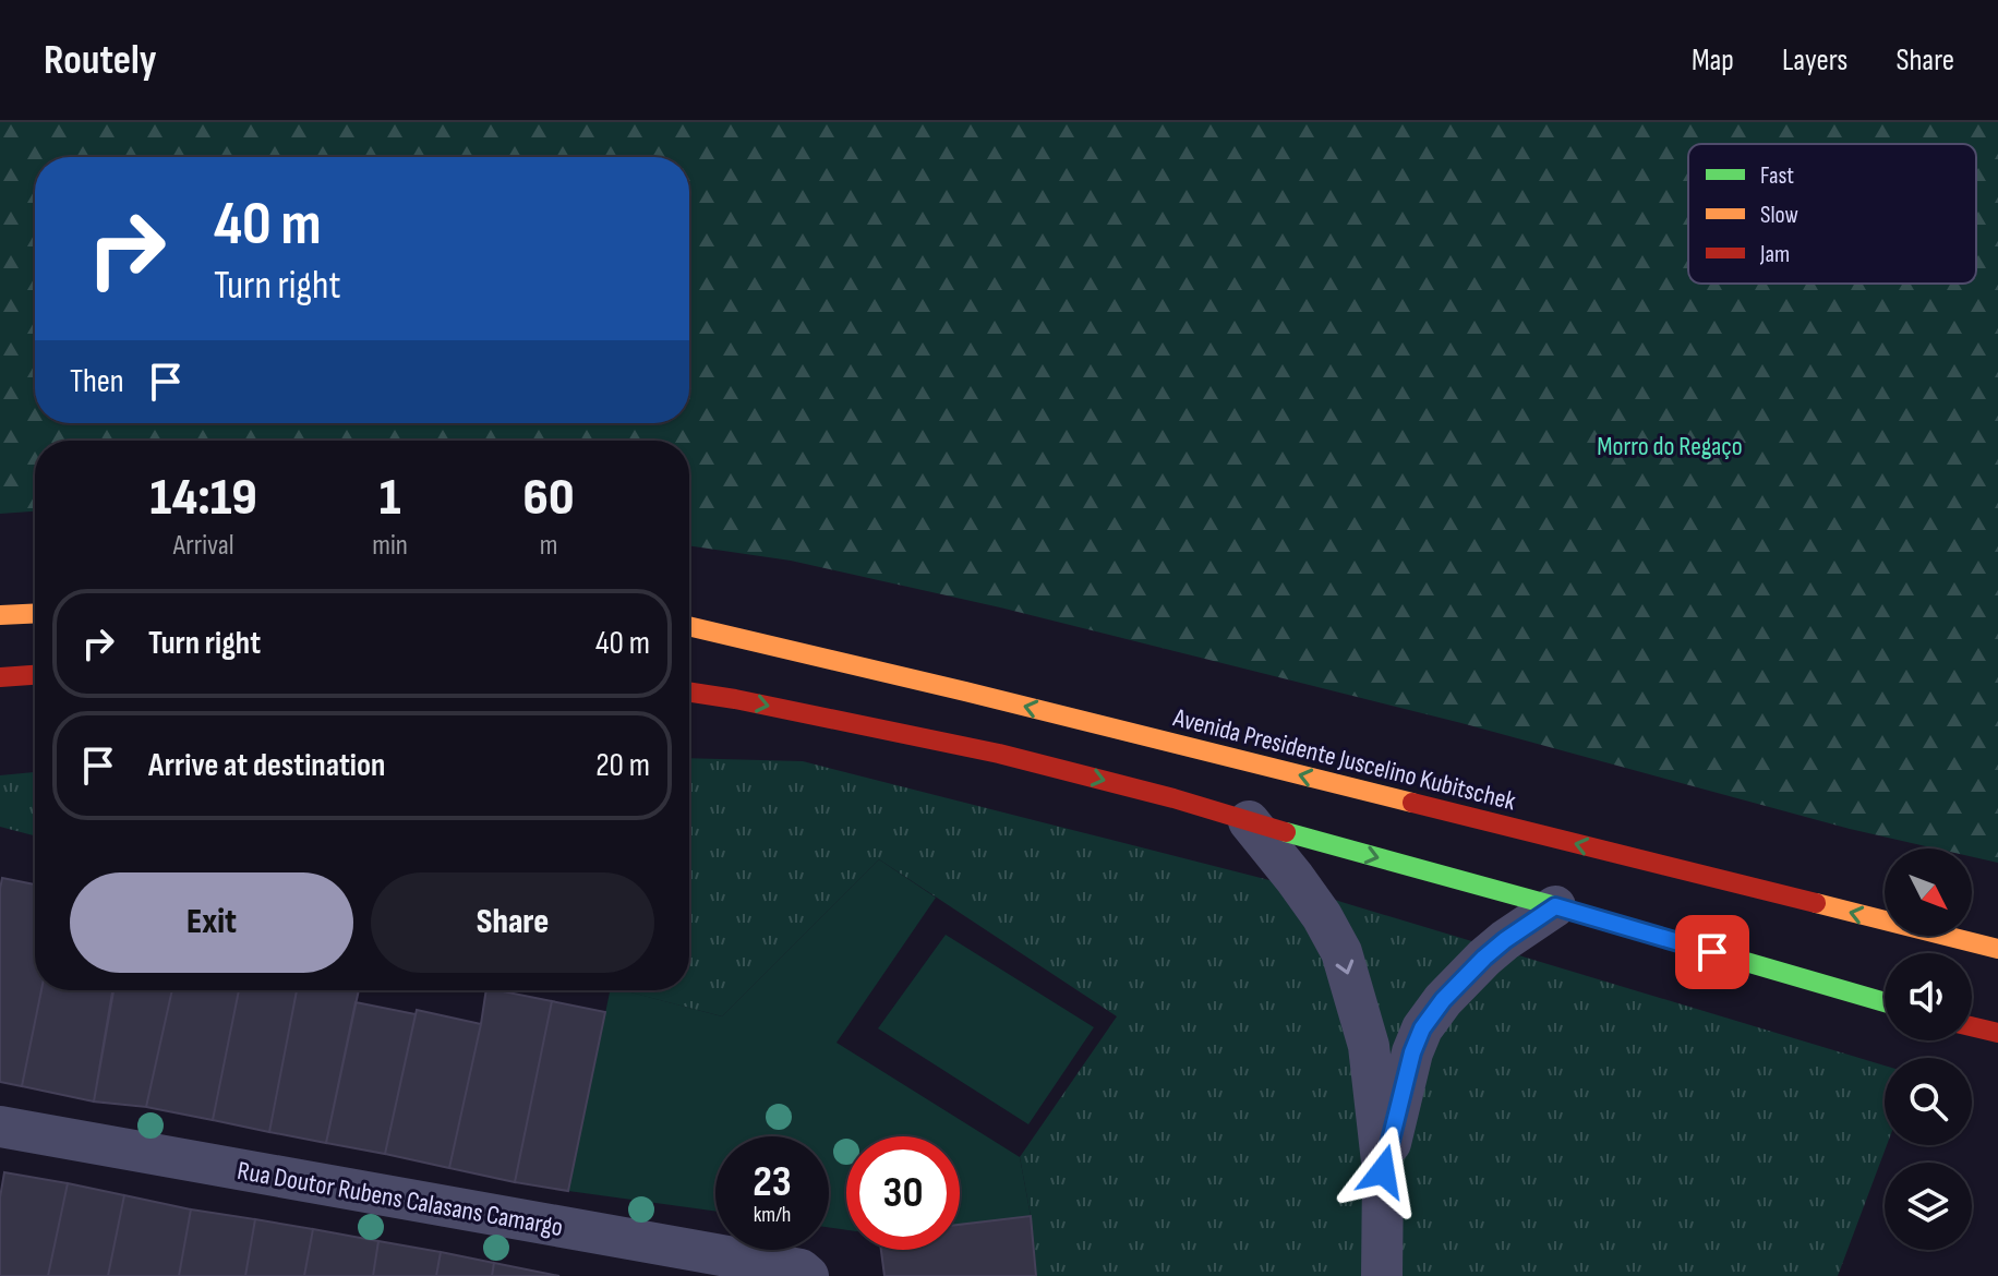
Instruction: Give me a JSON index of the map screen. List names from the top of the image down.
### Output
{
  "streets": {
    "main road": ["Avenida Presidente Juscelino Kubitschek"],
    "street": ["Rua Doutor Rubens Calasans Camargo"]
  },
  "parks": ["Morro do Regaço"],
  "legend": ["Fast", "Slow", "Jam"],
  "north": "bottom right",
  "page": {
    "header": "Routely",
    "nav": ["Map", "Layers", "Share"],
    "turn": ["40 m", "Turn right"],
    "then": "Then",
    "eta": [
      "14:19",
      "Arrival",
      "1",
      "min",
      "60",
      "m"
    ],
    "list": [
      {
        "name": "Turn right",
        "value": "40 m"
      },
      {
        "name": "Arrive at destination",
        "value": "20 m"
      }
    ],
    "buttons": ["Exit", "Share"],
    "speed": "23 km/h",
    "limit": "30"
  }
}
